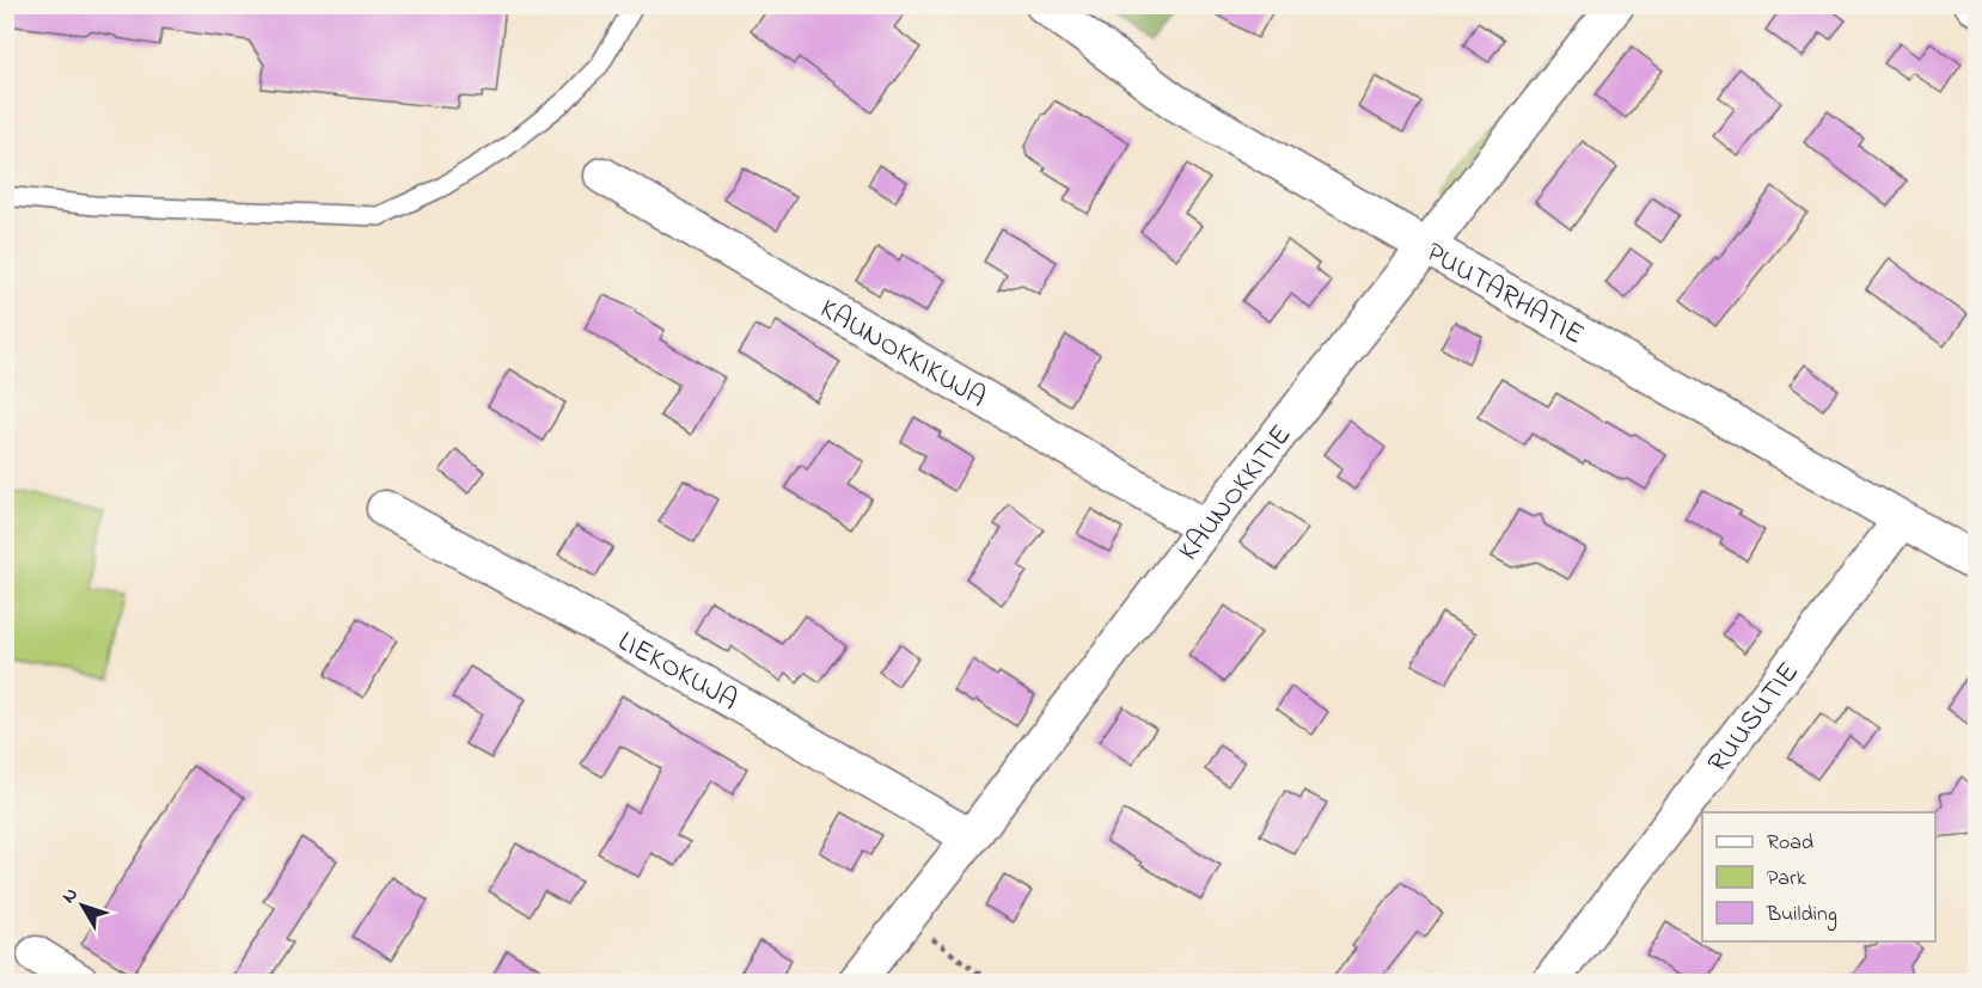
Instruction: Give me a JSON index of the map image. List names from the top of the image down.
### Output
{
  "streets": {
    "street": [
      "PUUTARHATIE",
      "KAUNOKKIKUJA",
      "KAUNOKKITIE",
      "LIEKOKUJA",
      "RUUSUTIE"
    ]
  },
  "crossings": [
    ["PUUTARHATIE", "KAUNOKKITIE"],
    ["PUUTARHATIE", "RUUSUTIE"],
    ["KAUNOKKIKUJA", "KAUNOKKITIE"],
    ["KAUNOKKITIE", "LIEKOKUJA"]
  ],
  "legend": ["Road", "Park", "Building"],
  "north": "top left"
}
